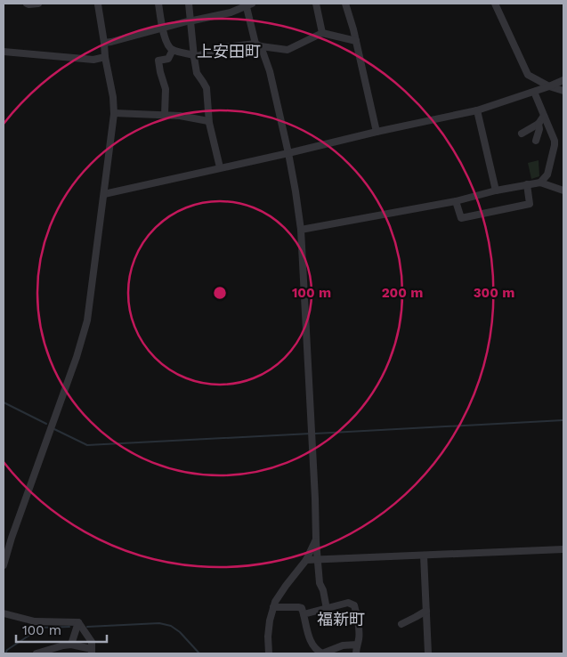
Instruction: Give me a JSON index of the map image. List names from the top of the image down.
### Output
{
  "districts": ["上安田町", "福新町"],
  "scale_bar": "100 m",
  "rings": ["100 m", "200 m", "300 m"]
}
